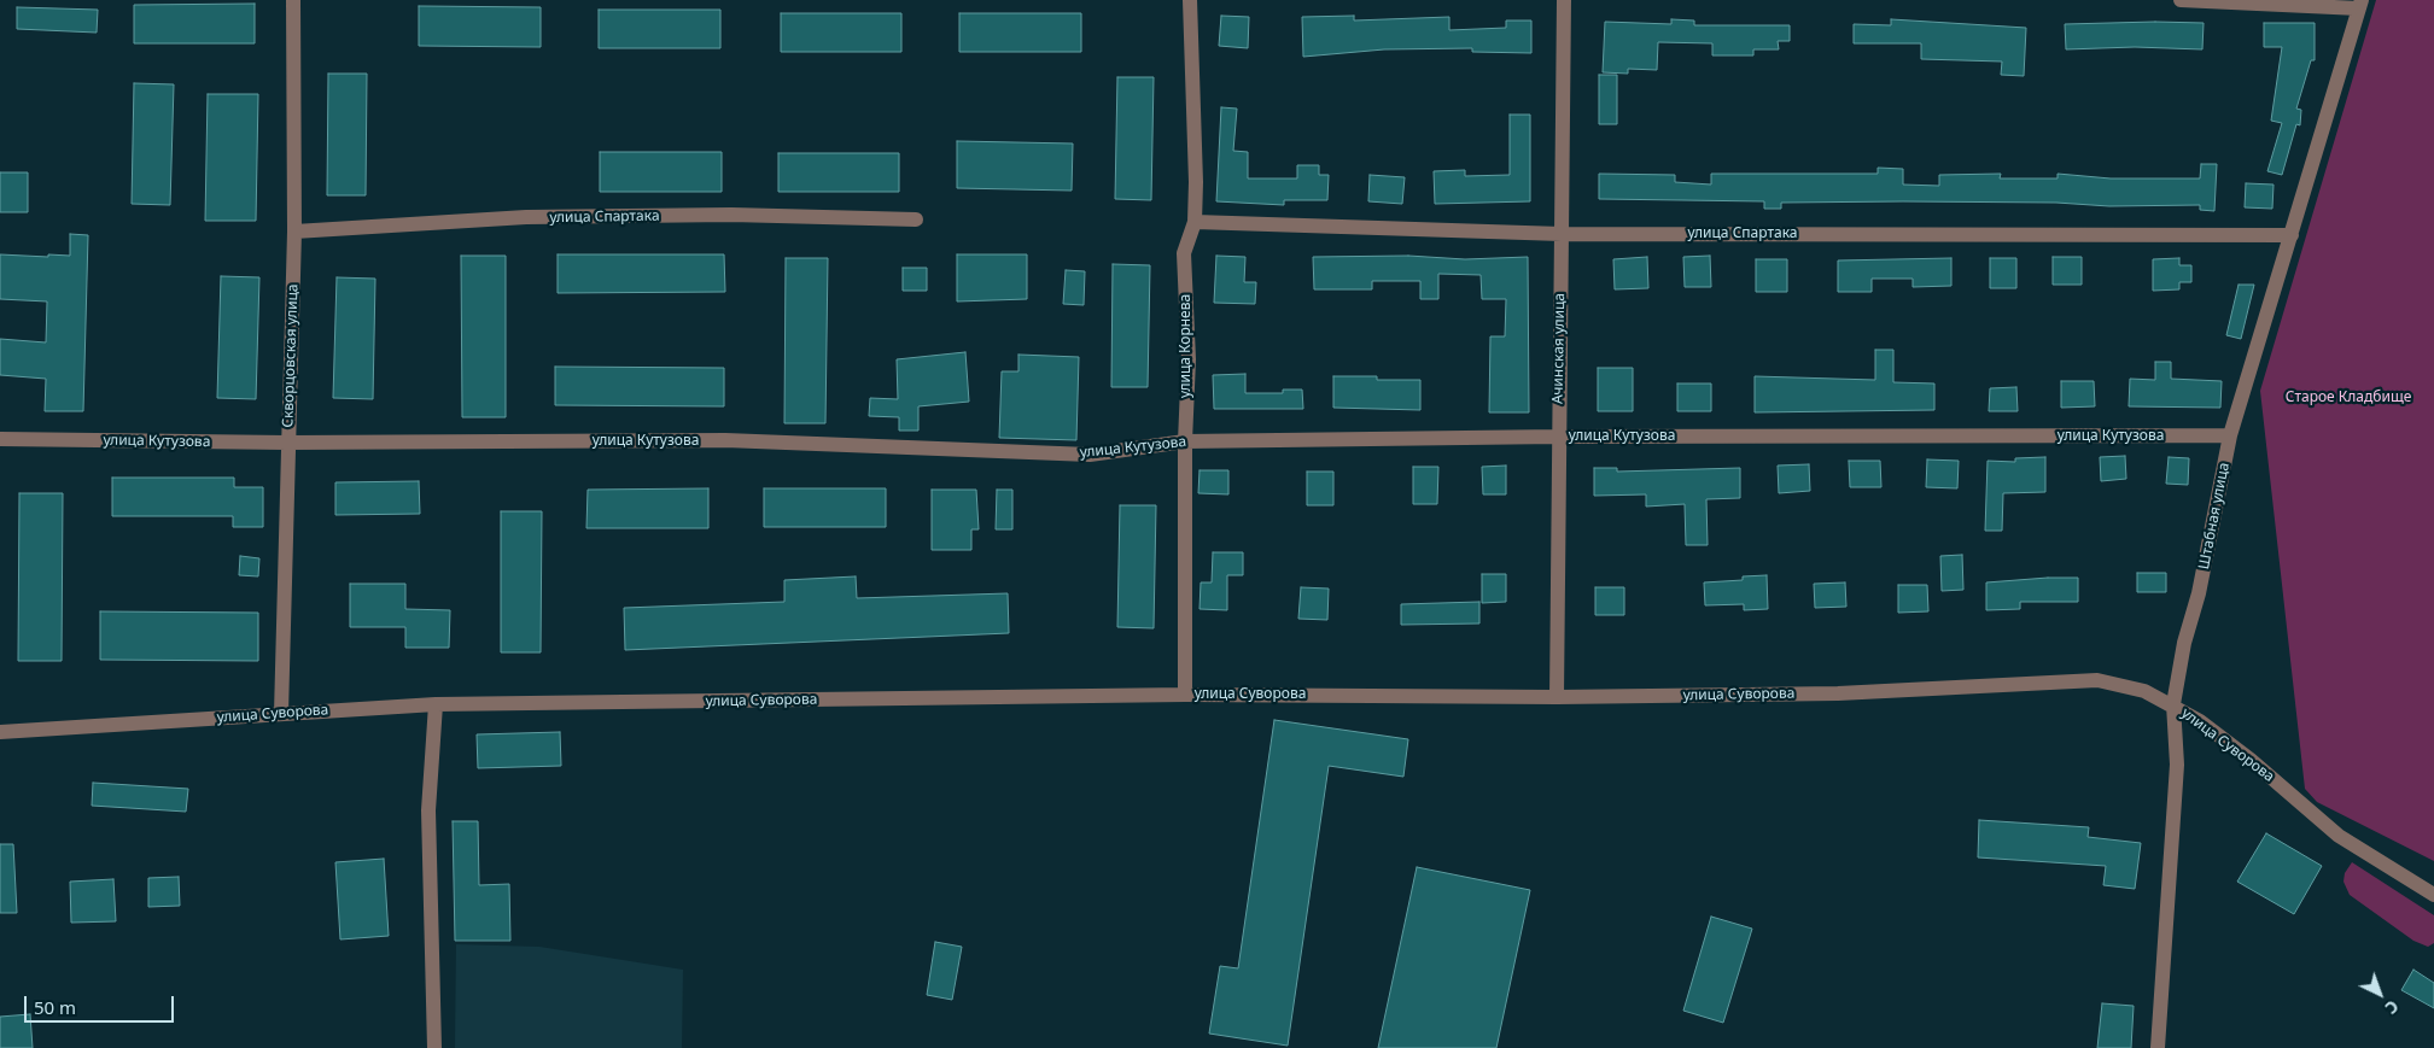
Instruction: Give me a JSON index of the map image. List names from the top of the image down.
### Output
{
  "streets": {
    "street": [
      "улица Спартака",
      "улица Корнева",
      "Ачинская улица",
      "Скворцовская улица",
      "улица Кутузова",
      "Штабная улица",
      "улица Суворова"
    ]
  },
  "crossings": [
    ["улица Спартака", "улица Корнева"],
    ["улица Спартака", "Ачинская улица"],
    ["улица Спартака", "Скворцовская улица"],
    ["улица Спартака", "Штабная улица"],
    ["улица Корнева", "улица Кутузова"],
    ["улица Корнева", "улица Суворова"],
    ["Ачинская улица", "улица Кутузова"],
    ["Ачинская улица", "улица Суворова"],
    ["Скворцовская улица", "улица Кутузова"],
    ["Скворцовская улица", "улица Суворова"],
    ["улица Кутузова", "Штабная улица"],
    ["Штабная улица", "улица Суворова"]
  ],
  "parks": ["Старое Кладбище"],
  "scale_bar": "50 m",
  "north": "bottom right"
}
